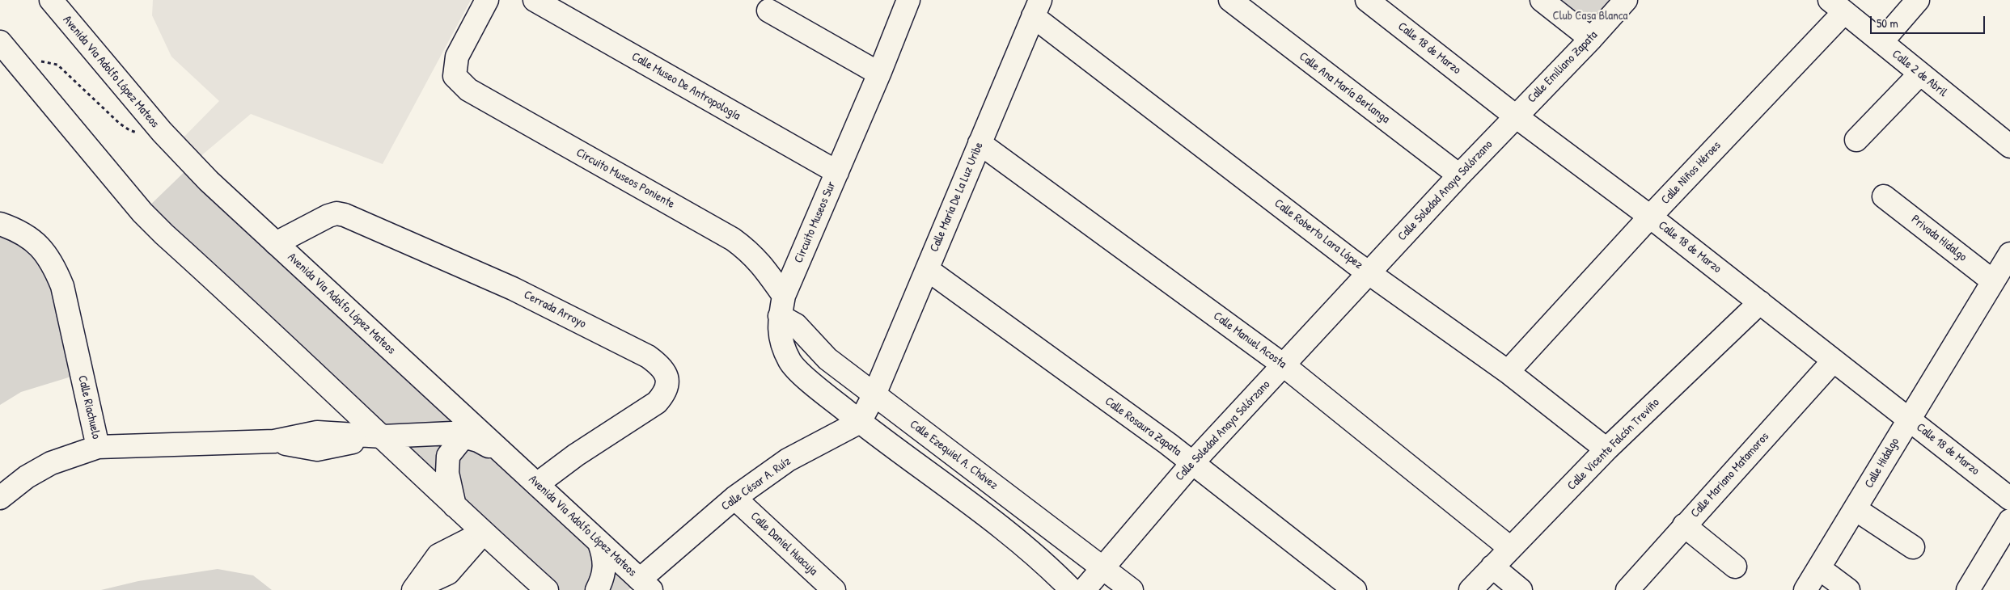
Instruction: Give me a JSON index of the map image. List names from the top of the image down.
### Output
{
  "streets": {
    "street": [
      "Calle 18 de Marzo",
      "Calle Emiliano Zapata",
      "Avenida Via Adolfo López Mateos",
      "Calle 2 de Abril",
      "Calle Museo De Antropología",
      "Calle Ana María Berlanga",
      "Calle Niños Héroes",
      "Circuito Museos Poniente",
      "Calle Soledad Anaya Solórzano",
      "Calle María De La Luz Uribe",
      "Circuito Museos Sur",
      "Calle Roberto Lara López",
      "Privada Hidalgo",
      "Cerrada Arroyo",
      "Calle Manuel Acosta",
      "Calle Riachuelo",
      "Calle Rosaura Zapata",
      "Calle Vicente Falcón Treviño",
      "Calle Ezequiel A. Chávez",
      "Calle Hidalgo",
      "Calle Mariano Matamoros",
      "Calle César A. Ruíz",
      "Calle Daniel Huacuja"
    ]
  },
  "crossings": [
    ["Calle 18 de Marzo", "Calle Emiliano Zapata"],
    ["Calle 18 de Marzo", "Calle Niños Héroes"],
    ["Calle 18 de Marzo", "Calle Soledad Anaya Solórzano"],
    ["Calle 18 de Marzo", "Calle Vicente Falcón Treviño"],
    ["Calle 18 de Marzo", "Calle Hidalgo"],
    ["Calle 18 de Marzo", "Calle Mariano Matamoros"],
    ["Calle Emiliano Zapata", "Calle Soledad Anaya Solórzano"],
    ["Avenida Via Adolfo López Mateos", "Cerrada Arroyo"],
    ["Avenida Via Adolfo López Mateos", "Calle Riachuelo"],
    ["Avenida Via Adolfo López Mateos", "Calle César A. Ruíz"],
    ["Calle 2 de Abril", "Calle Niños Héroes"],
    ["Calle Museo De Antropología", "Circuito Museos Sur"],
    ["Calle Ana María Berlanga", "Calle Soledad Anaya Solórzano"],
    ["Calle Niños Héroes", "Calle Roberto Lara López"],
    ["Circuito Museos Poniente", "Circuito Museos Sur"],
    ["Circuito Museos Poniente", "Calle Ezequiel A. Chávez"],
    ["Calle Soledad Anaya Solórzano", "Calle Roberto Lara López"],
    ["Calle Soledad Anaya Solórzano", "Calle Manuel Acosta"],
    ["Calle Soledad Anaya Solórzano", "Calle Rosaura Zapata"],
    ["Calle Soledad Anaya Solórzano", "Calle Ezequiel A. Chávez"],
    ["Calle María De La Luz Uribe", "Calle Roberto Lara López"],
    ["Calle María De La Luz Uribe", "Calle Manuel Acosta"],
    ["Calle María De La Luz Uribe", "Calle Rosaura Zapata"],
    ["Calle María De La Luz Uribe", "Calle Ezequiel A. Chávez"],
    ["Circuito Museos Sur", "Calle Ezequiel A. Chávez"],
    ["Circuito Museos Sur", "Calle César A. Ruíz"],
    ["Calle Roberto Lara López", "Calle Vicente Falcón Treviño"],
    ["Privada Hidalgo", "Calle Hidalgo"],
    ["Calle Manuel Acosta", "Calle Vicente Falcón Treviño"],
    ["Calle César A. Ruíz", "Calle Daniel Huacuja"]
  ],
  "parks": ["Club Casa Blanca"],
  "scale_bar": "50 m"
}
